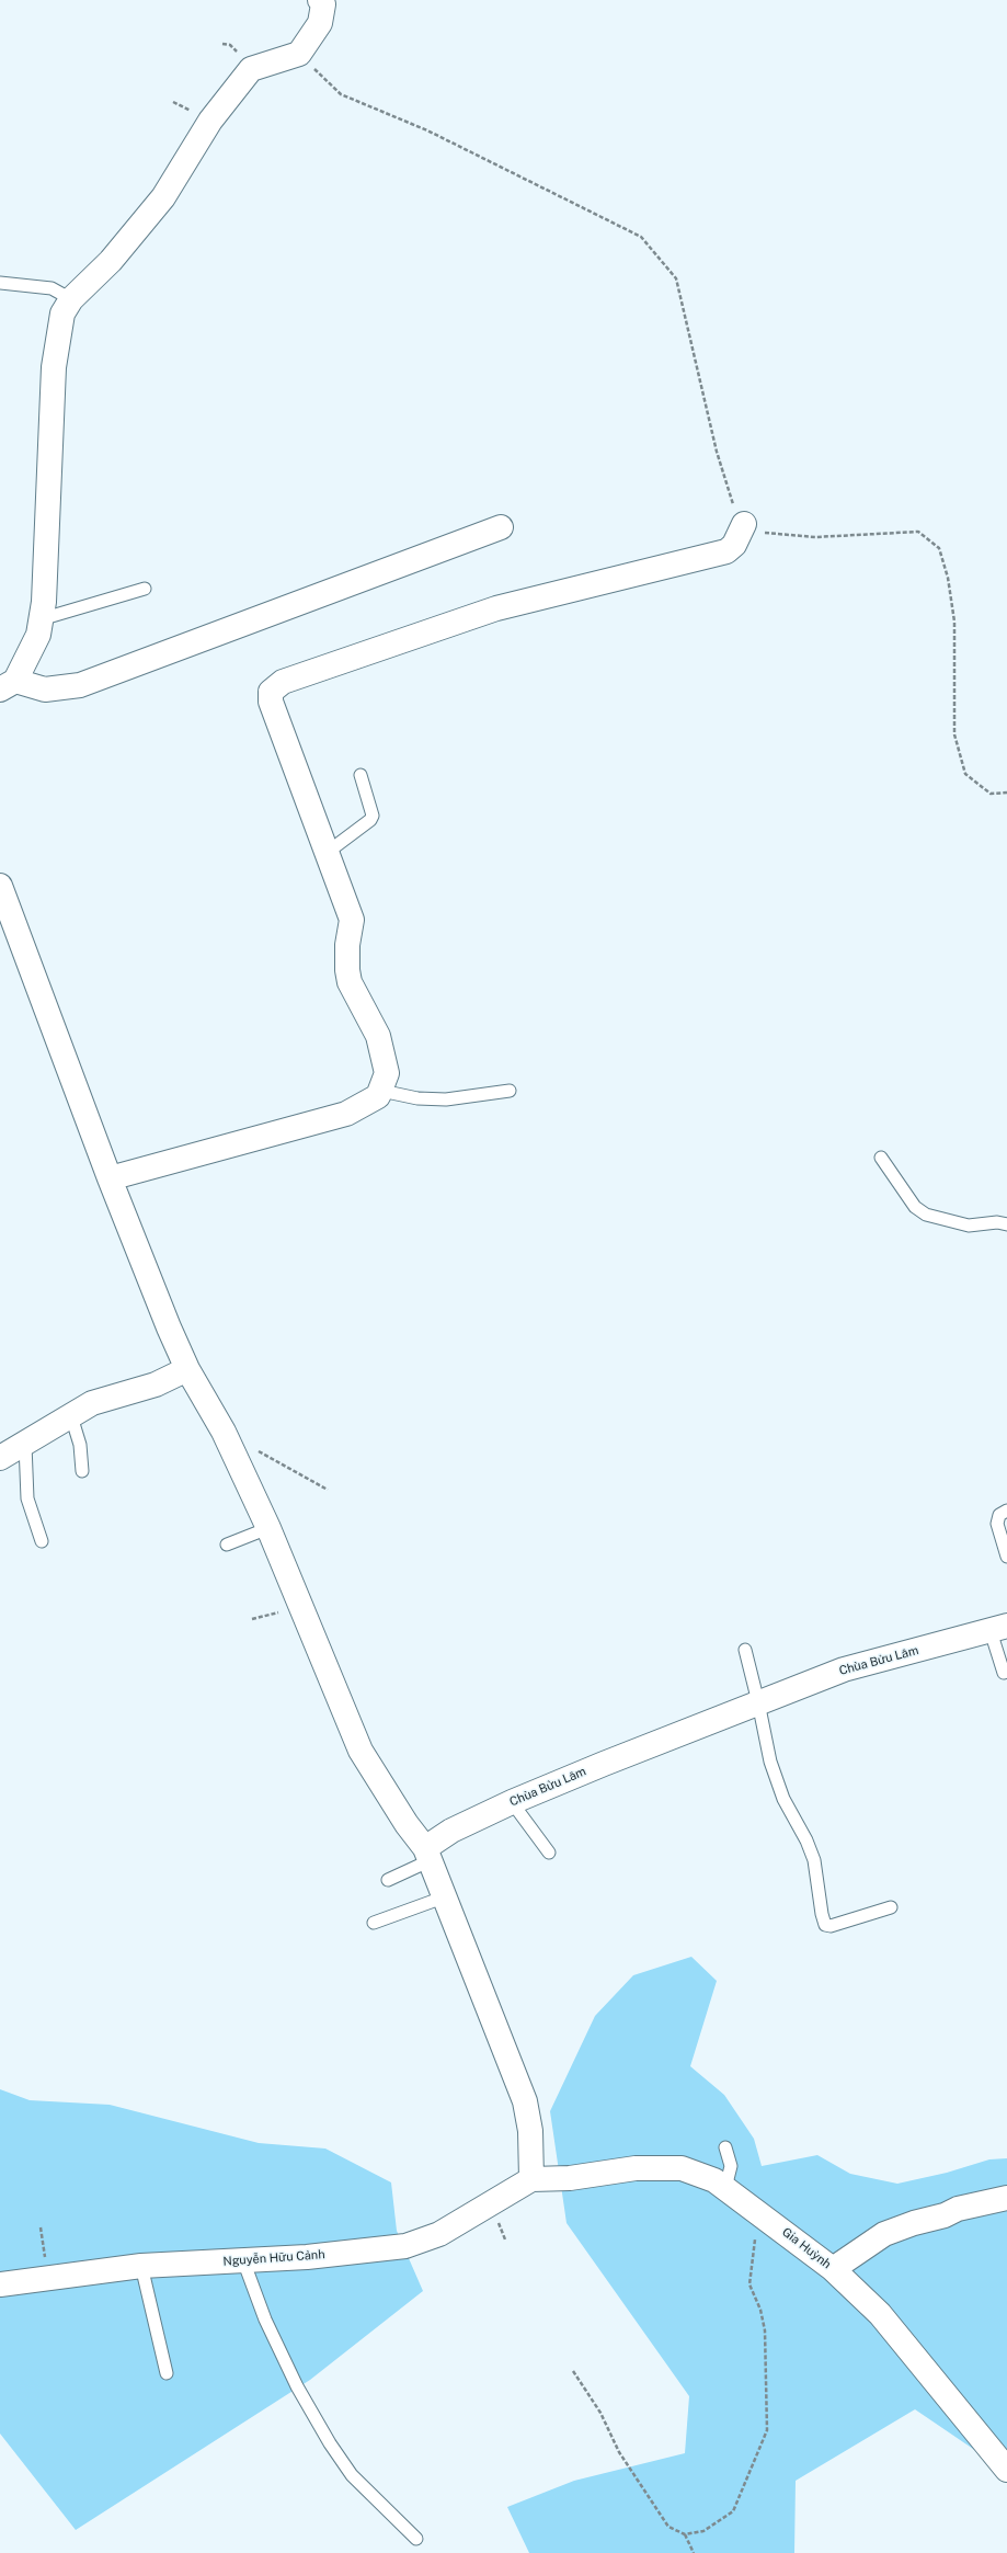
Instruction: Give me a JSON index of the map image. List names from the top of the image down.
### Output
{
  "streets": {
    "street": ["Chùa Bửu Lâm", "Gia Huỳnh", "Nguyễn Hữu Cảnh"]
  },
  "crossings": [
    ["Gia Huỳnh", "Nguyễn Hữu Cảnh"]
  ]
}
